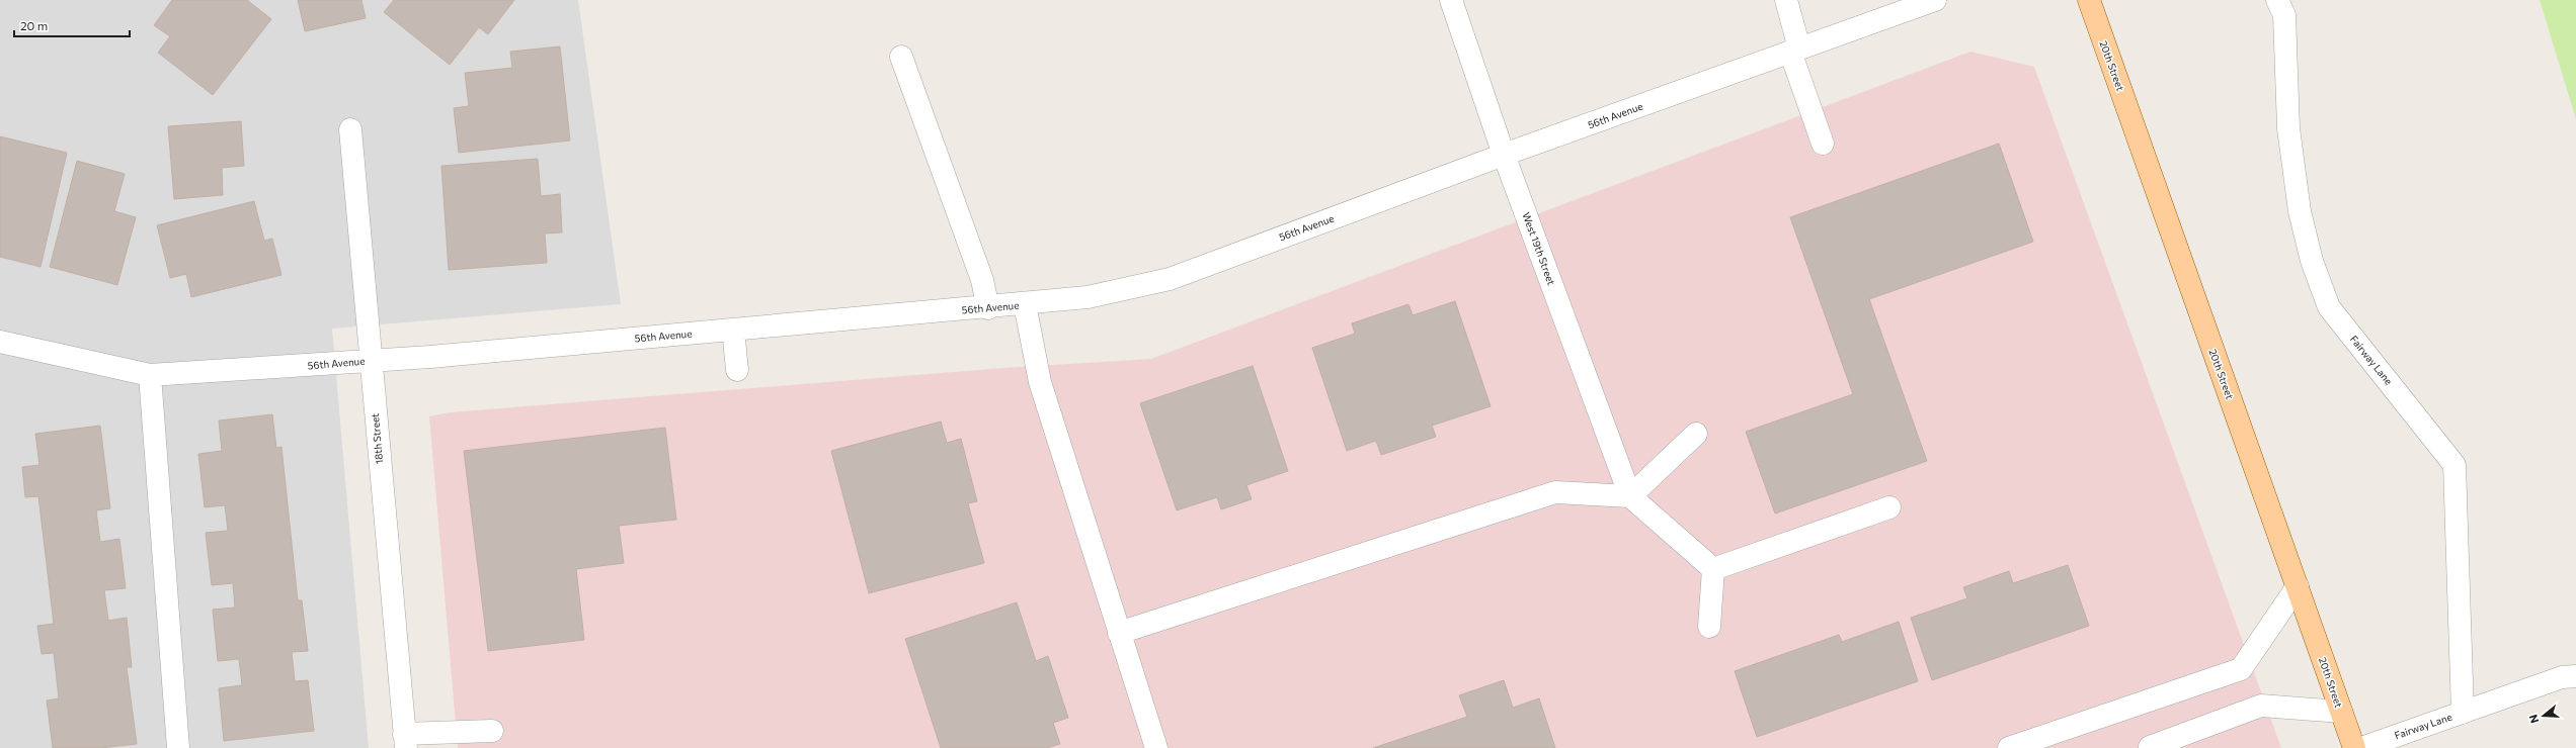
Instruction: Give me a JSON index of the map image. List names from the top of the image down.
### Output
{
  "streets": {
    "main road": ["20th Street"],
    "street": [
      "56th Avenue",
      "West 19th Street",
      "Fairway Lane",
      "18th Street"
    ]
  },
  "crossings": [
    ["56th Avenue", "West 19th Street"],
    ["56th Avenue", "18th Street"]
  ],
  "scale_bar": "20 m",
  "north": "left"
}
